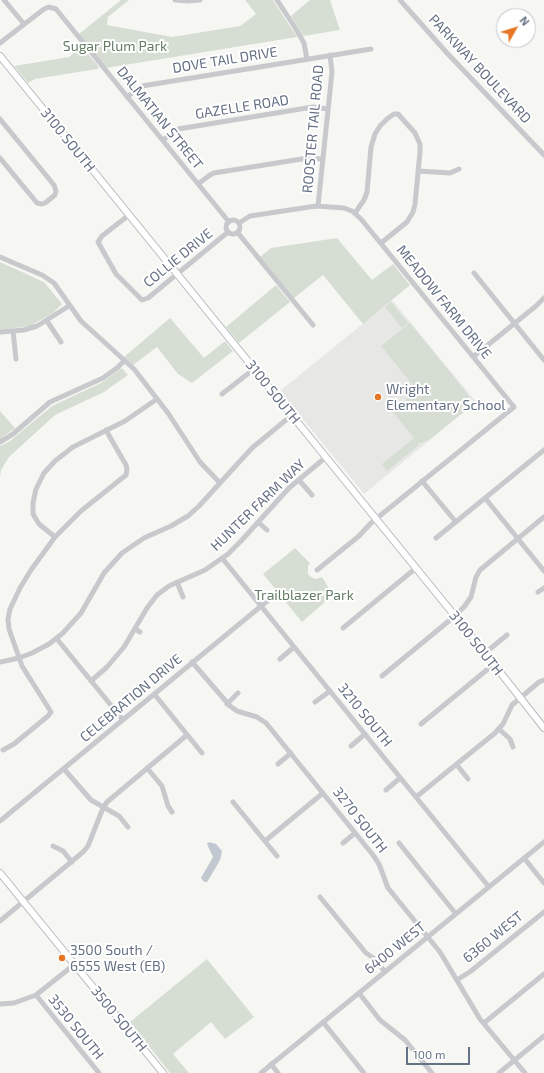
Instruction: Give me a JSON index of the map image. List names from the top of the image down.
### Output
{
  "streets": {
    "main road": ["3100 SOUTH", "3500 SOUTH"],
    "street": [
      "DOVE TAIL DRIVE",
      "PARKWAY BOULEVARD",
      "GAZELLE ROAD",
      "DALMATIAN STREET",
      "ROOSTER TAIL ROAD",
      "COLLIE DRIVE",
      "MEADOW FARM DRIVE",
      "HUNTER FARM WAY",
      "CELEBRATION DRIVE",
      "3210 SOUTH",
      "3270 SOUTH",
      "6360 WEST",
      "6400 WEST",
      "3530 SOUTH"
    ]
  },
  "crossings": [
    ["DOVE TAIL DRIVE", "DALMATIAN STREET"],
    ["DOVE TAIL DRIVE", "ROOSTER TAIL ROAD"],
    ["GAZELLE ROAD", "DALMATIAN STREET"],
    ["GAZELLE ROAD", "ROOSTER TAIL ROAD"],
    ["DALMATIAN STREET", "COLLIE DRIVE"],
    ["3100 SOUTH", "COLLIE DRIVE"],
    ["3100 SOUTH", "HUNTER FARM WAY"],
    ["HUNTER FARM WAY", "3210 SOUTH"],
    ["CELEBRATION DRIVE", "3210 SOUTH"],
    ["3210 SOUTH", "6400 WEST"],
    ["3270 SOUTH", "6360 WEST"],
    ["3270 SOUTH", "6400 WEST"]
  ],
  "parks": ["Sugar Plum Park", "Trailblazer Park"],
  "places": ["Wright Elementary School", "3500 South / 6555 West (EB)"],
  "scale_bar": "100 m",
  "north": "top right"
}
